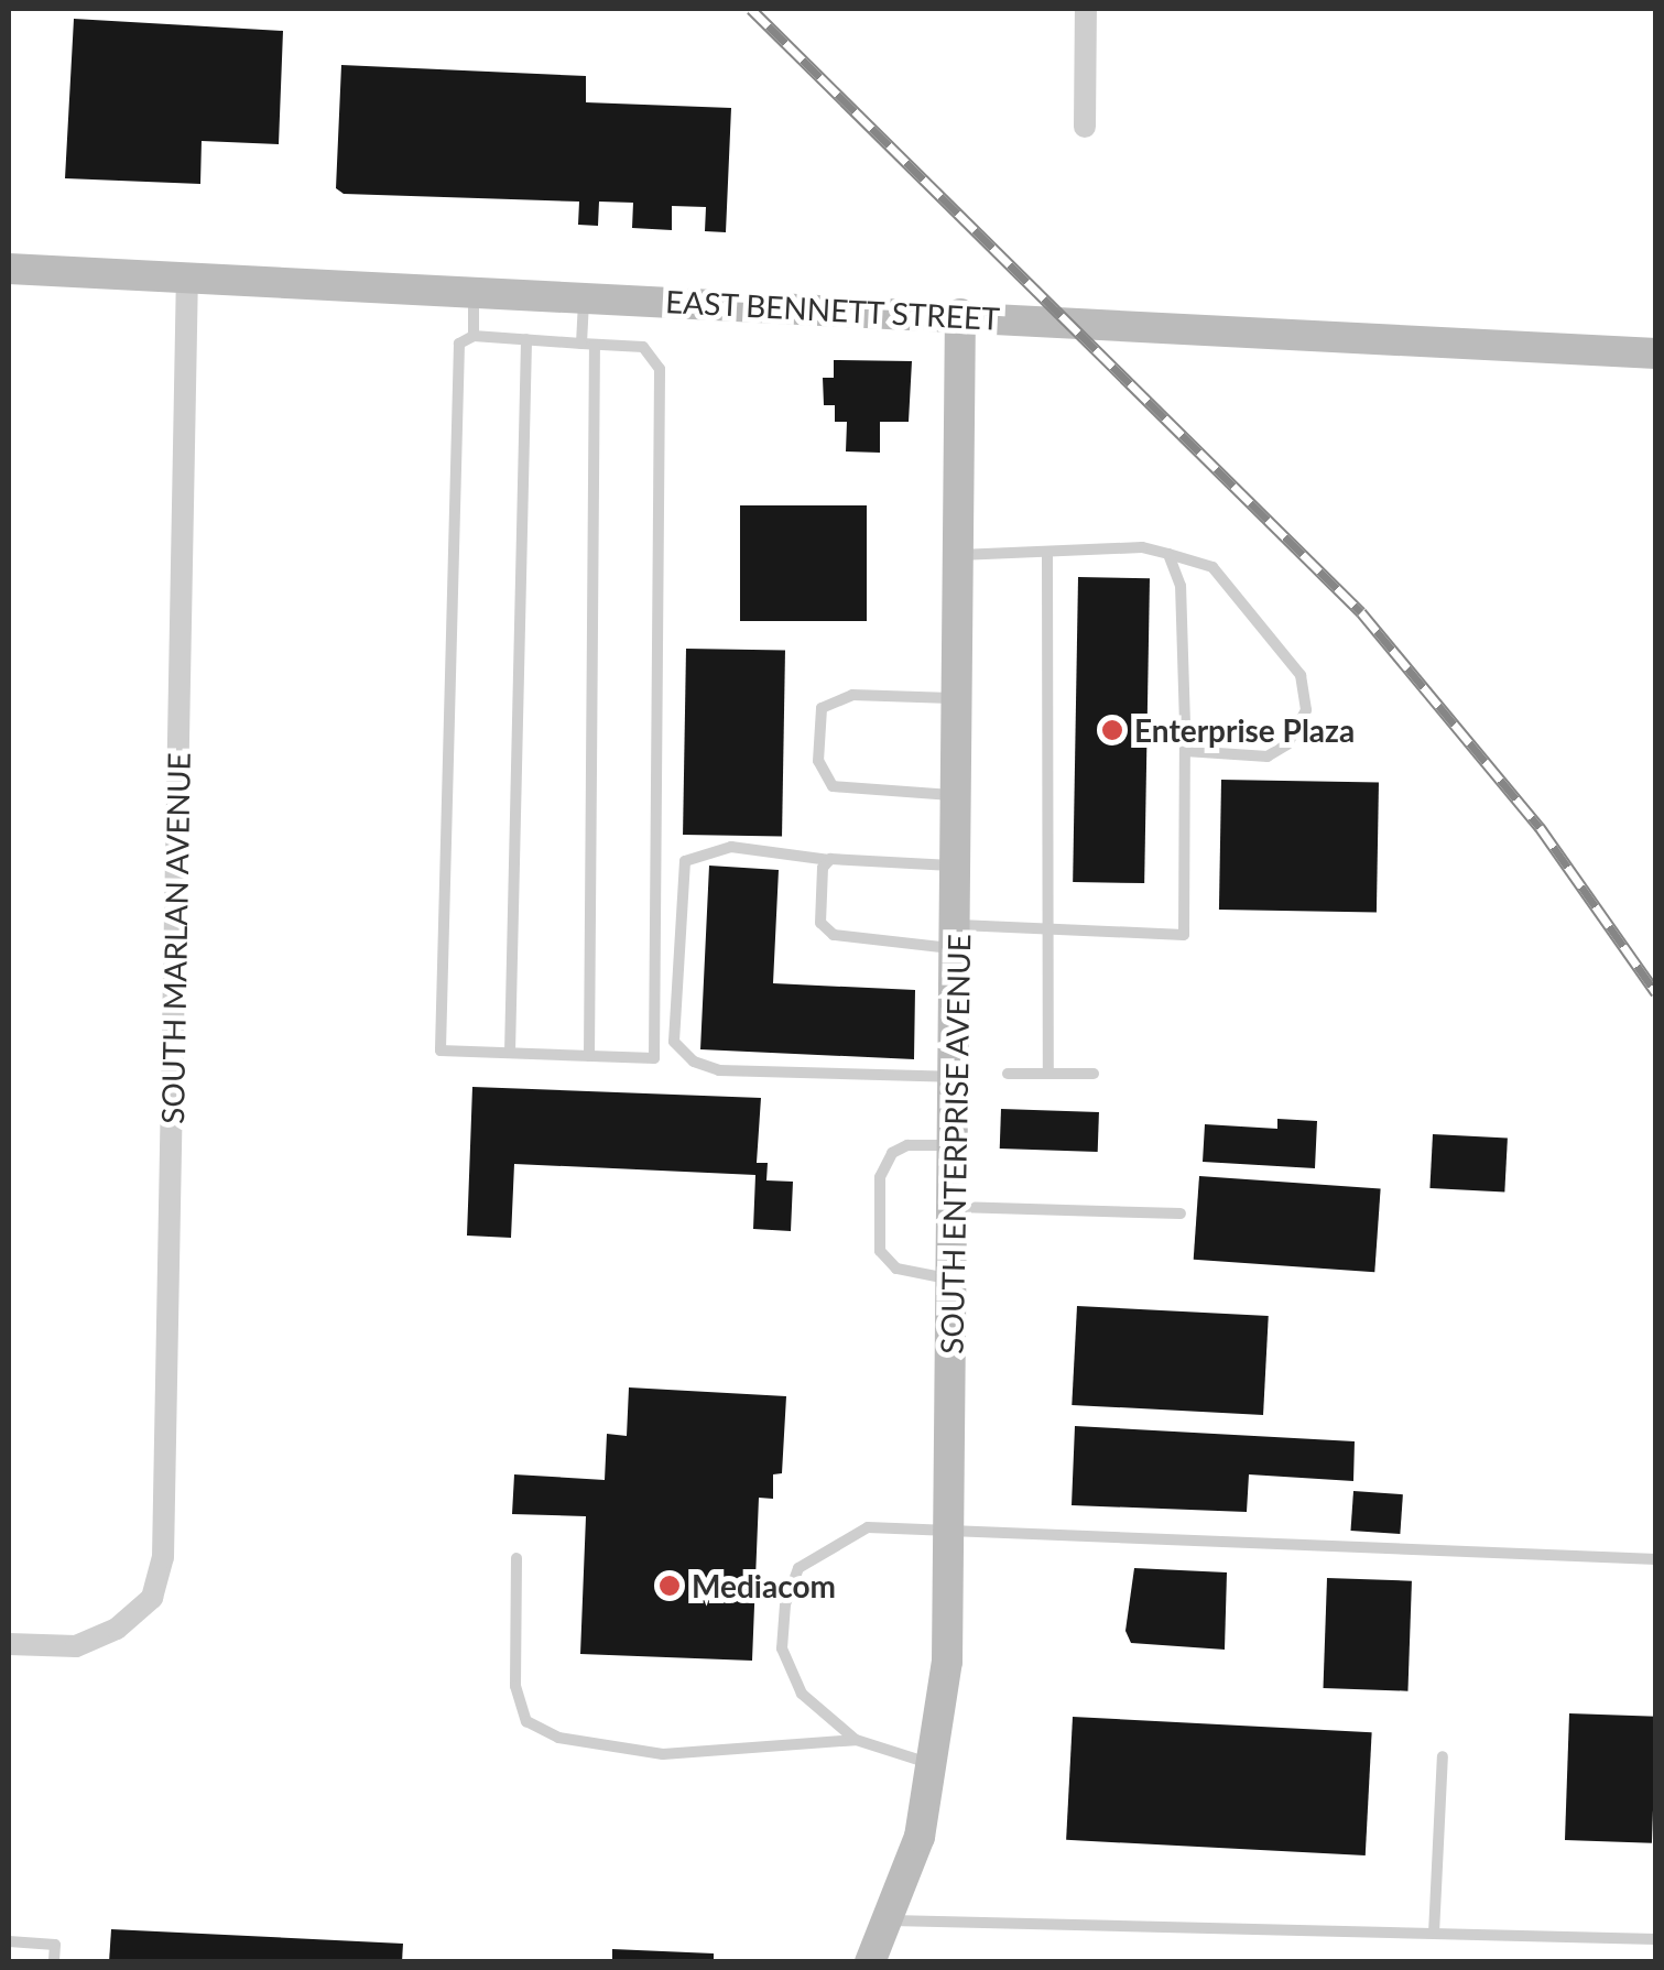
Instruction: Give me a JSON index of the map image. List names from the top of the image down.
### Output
{
  "streets": {
    "street": ["EAST BENNETT STREET", "SOUTH MARLAN AVENUE", "SOUTH ENTERPRISE AVENUE"]
  },
  "crossings": [
    ["EAST BENNETT STREET", "SOUTH MARLAN AVENUE"],
    ["EAST BENNETT STREET", "SOUTH ENTERPRISE AVENUE"]
  ],
  "places": ["Enterprise Plaza", "Mediacom"]
}
